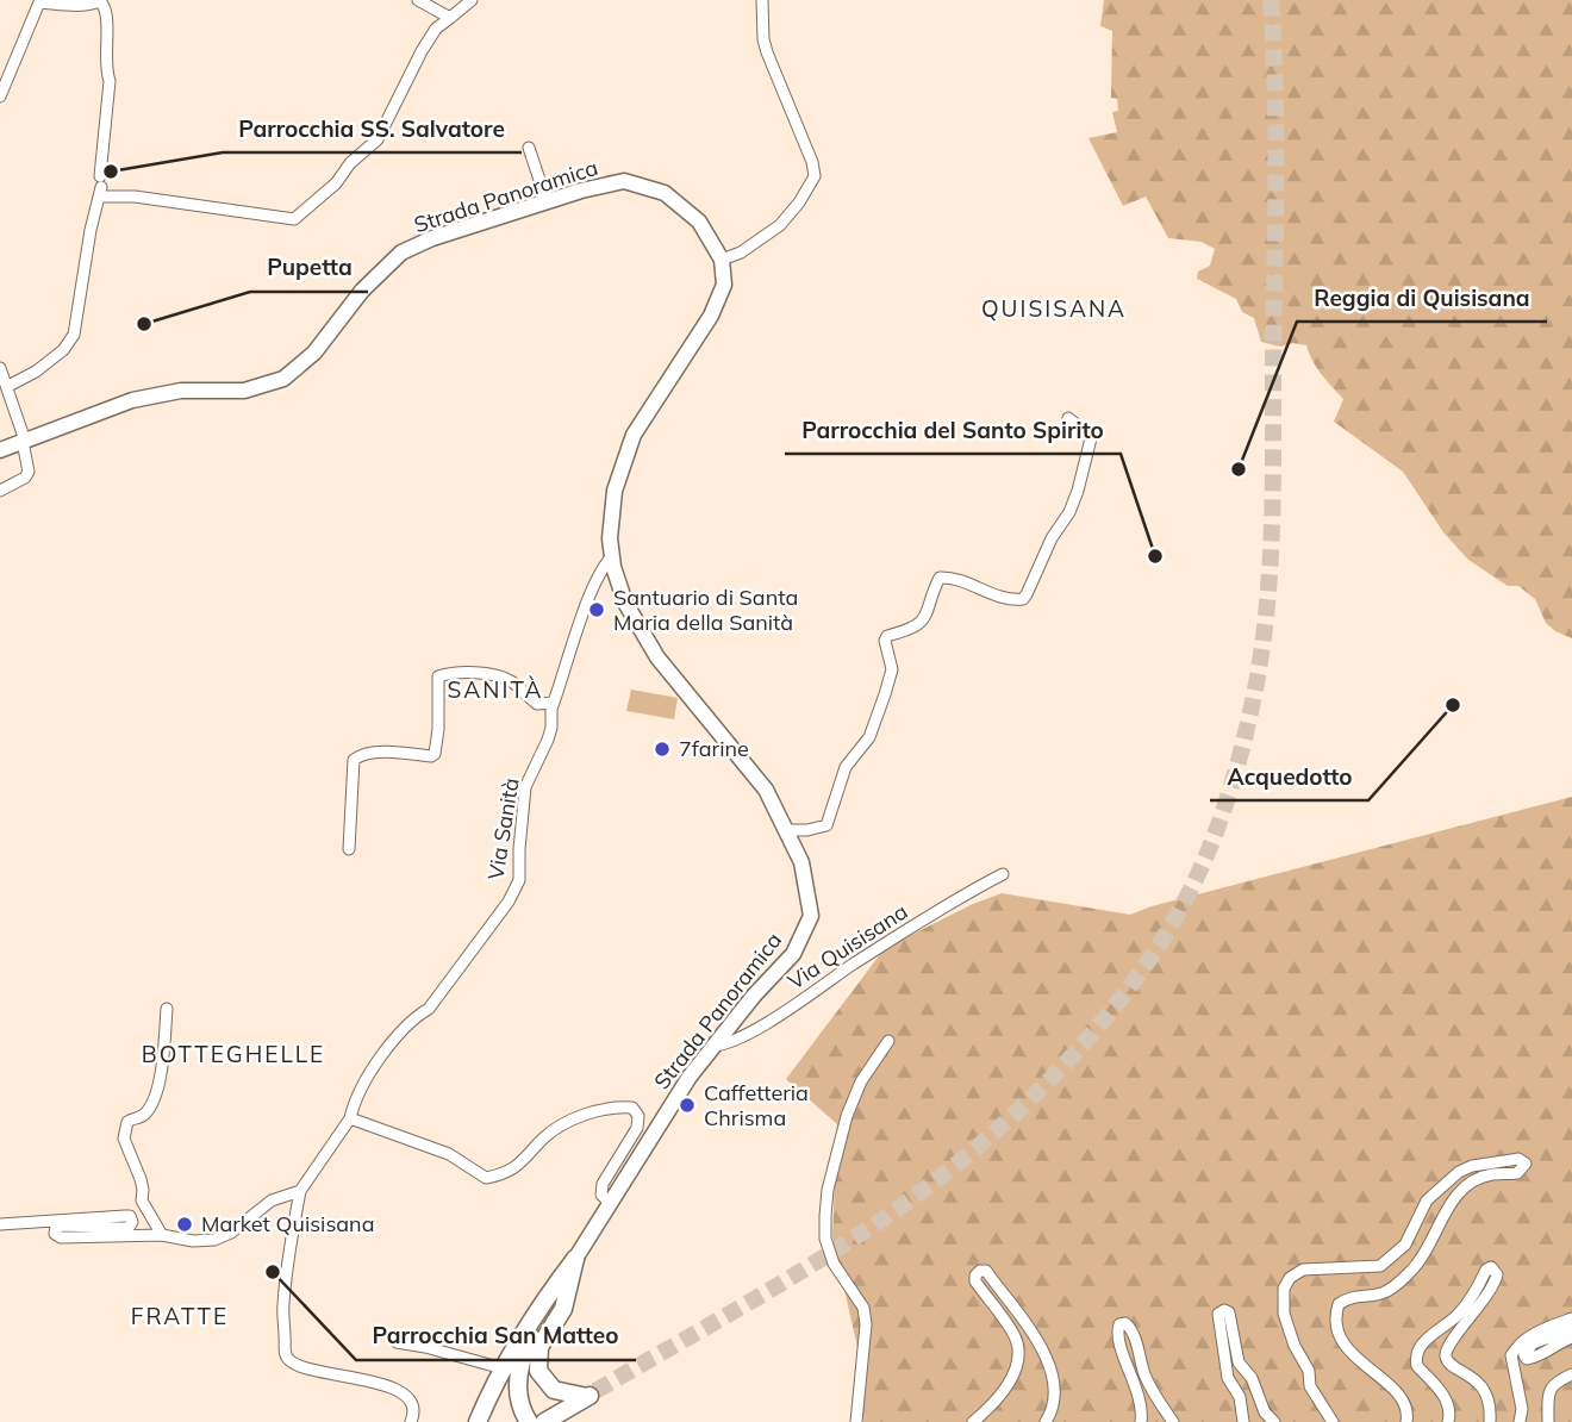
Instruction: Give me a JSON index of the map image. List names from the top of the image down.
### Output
{
  "streets": {
    "main road": ["Strada Panoramica"],
    "street": ["Via Sanità", "Via Quisisana"]
  },
  "crossings": [
    ["Strada Panoramica", "Via Sanità"],
    ["Strada Panoramica", "Via Quisisana"]
  ],
  "districts": [
    "QUISISANA",
    "SANITÀ",
    "BOTTEGHELLE",
    "FRATTE"
  ],
  "places": [
    "Parrocchia SS. Salvatore",
    "Pupetta",
    "Reggia di Quisisana",
    "Parrocchia del Santo Spirito",
    "Santuario di Santa Maria della Sanità",
    "Acquedotto",
    "7farine",
    "Caffetteria Chrisma",
    "Market Quisisana",
    "Parrocchia San Matteo"
  ]
}
